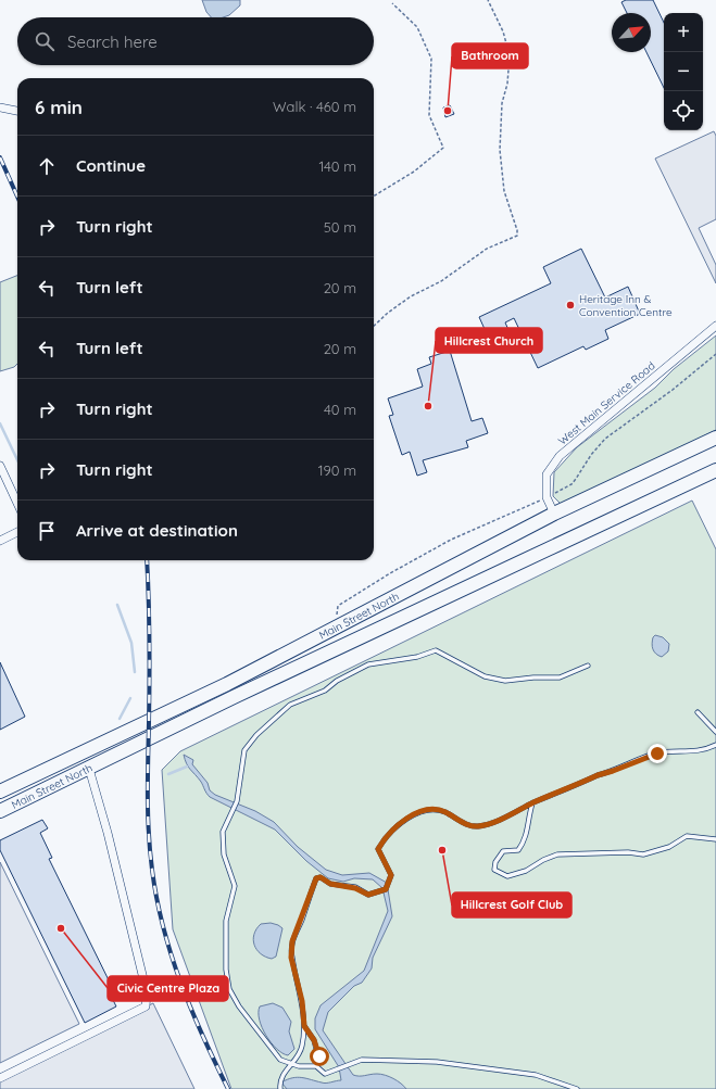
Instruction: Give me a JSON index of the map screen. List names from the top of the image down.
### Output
{
  "streets": {
    "main road": ["Main Street North"],
    "street": ["West Main Service Road"]
  },
  "crossings": [
    ["West Main Service Road", "Main Street North"]
  ],
  "places": [
    "Bathroom",
    "Heritage Inn & Convention Centre",
    "Hillcrest Church",
    "Hillcrest Golf Club",
    "Civic Centre Plaza"
  ],
  "north": "top right",
  "page": {
    "map_buttons": ["+", "−"],
    "search": "Search here",
    "heading": ["6 min", "Walk · 460 m"],
    "list": [
      ["Continue", "140 m"],
      ["Turn right", "50 m"],
      ["Turn left", "20 m"],
      ["Turn left", "20 m"],
      ["Turn right", "40 m"],
      ["Turn right", "190 m"],
      "Arrive at destination"
    ]
  }
}
